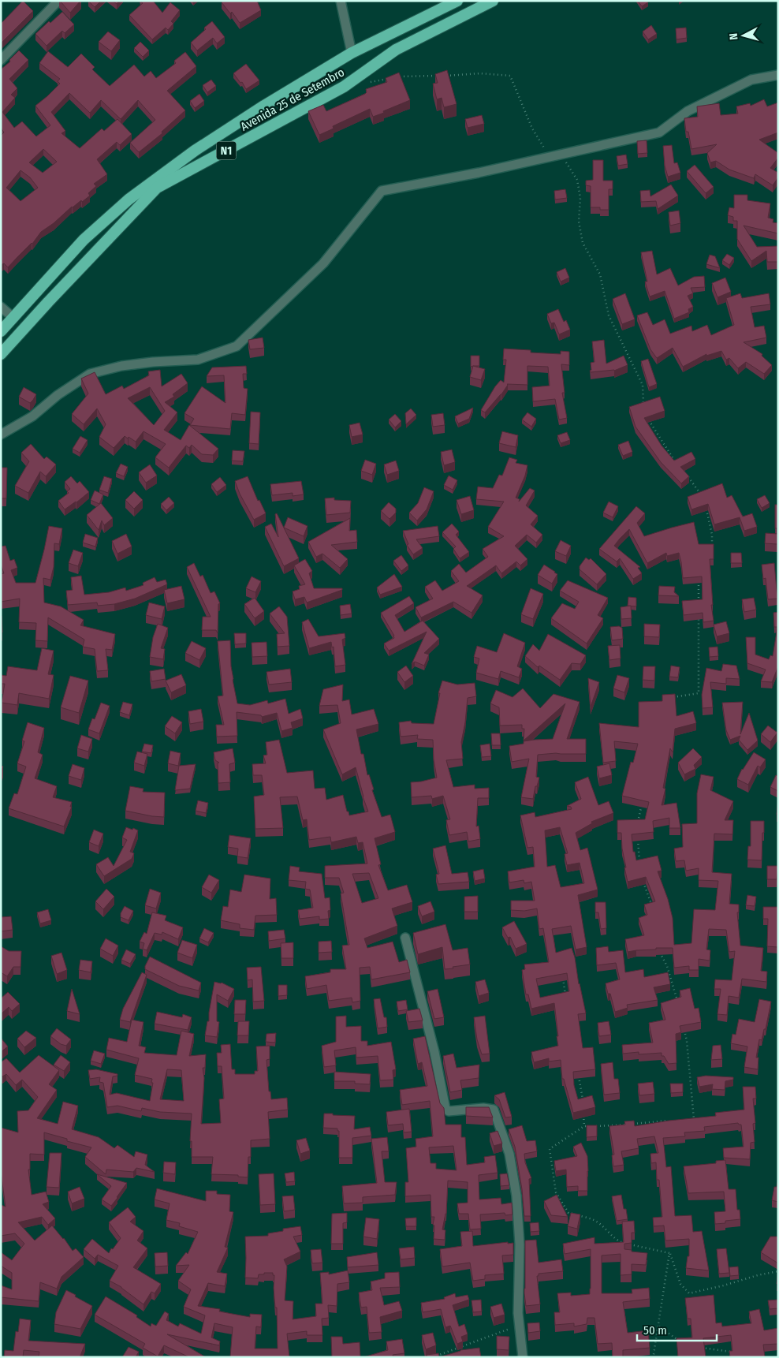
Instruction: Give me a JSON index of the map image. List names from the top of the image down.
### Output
{
  "streets": {
    "highway": ["Avenida 25 de Setembro", "N1"]
  },
  "scale_bar": "50 m",
  "north": "left"
}
